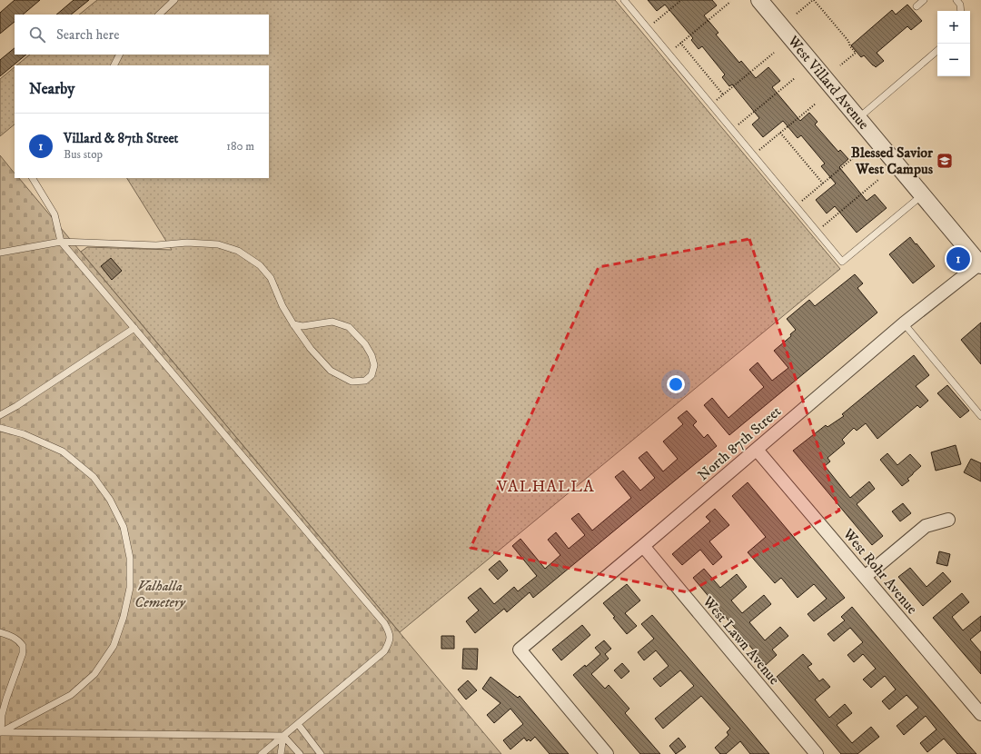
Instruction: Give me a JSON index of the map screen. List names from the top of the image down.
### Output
{
  "streets": {
    "street": [
      "West Villard Avenue",
      "North 87th Street",
      "West Rohr Avenue",
      "West Lawn Avenue"
    ]
  },
  "crossings": [
    ["West Villard Avenue", "North 87th Street"],
    ["North 87th Street", "West Rohr Avenue"],
    ["North 87th Street", "West Lawn Avenue"]
  ],
  "districts": ["VALHALLA"],
  "parks": ["Valhalla Cemetery"],
  "places": {
    "school or university": ["Blessed Savior West Campus"]
  },
  "page": {
    "map_buttons": ["+", "−"],
    "search": "Search here",
    "heading": "Nearby",
    "list": [
      {
        "mark": "1",
        "name": "Villard & 87th Street",
        "note": "Bus stop",
        "value": "180 m"
      }
    ],
    "pins": "1"
  }
}
